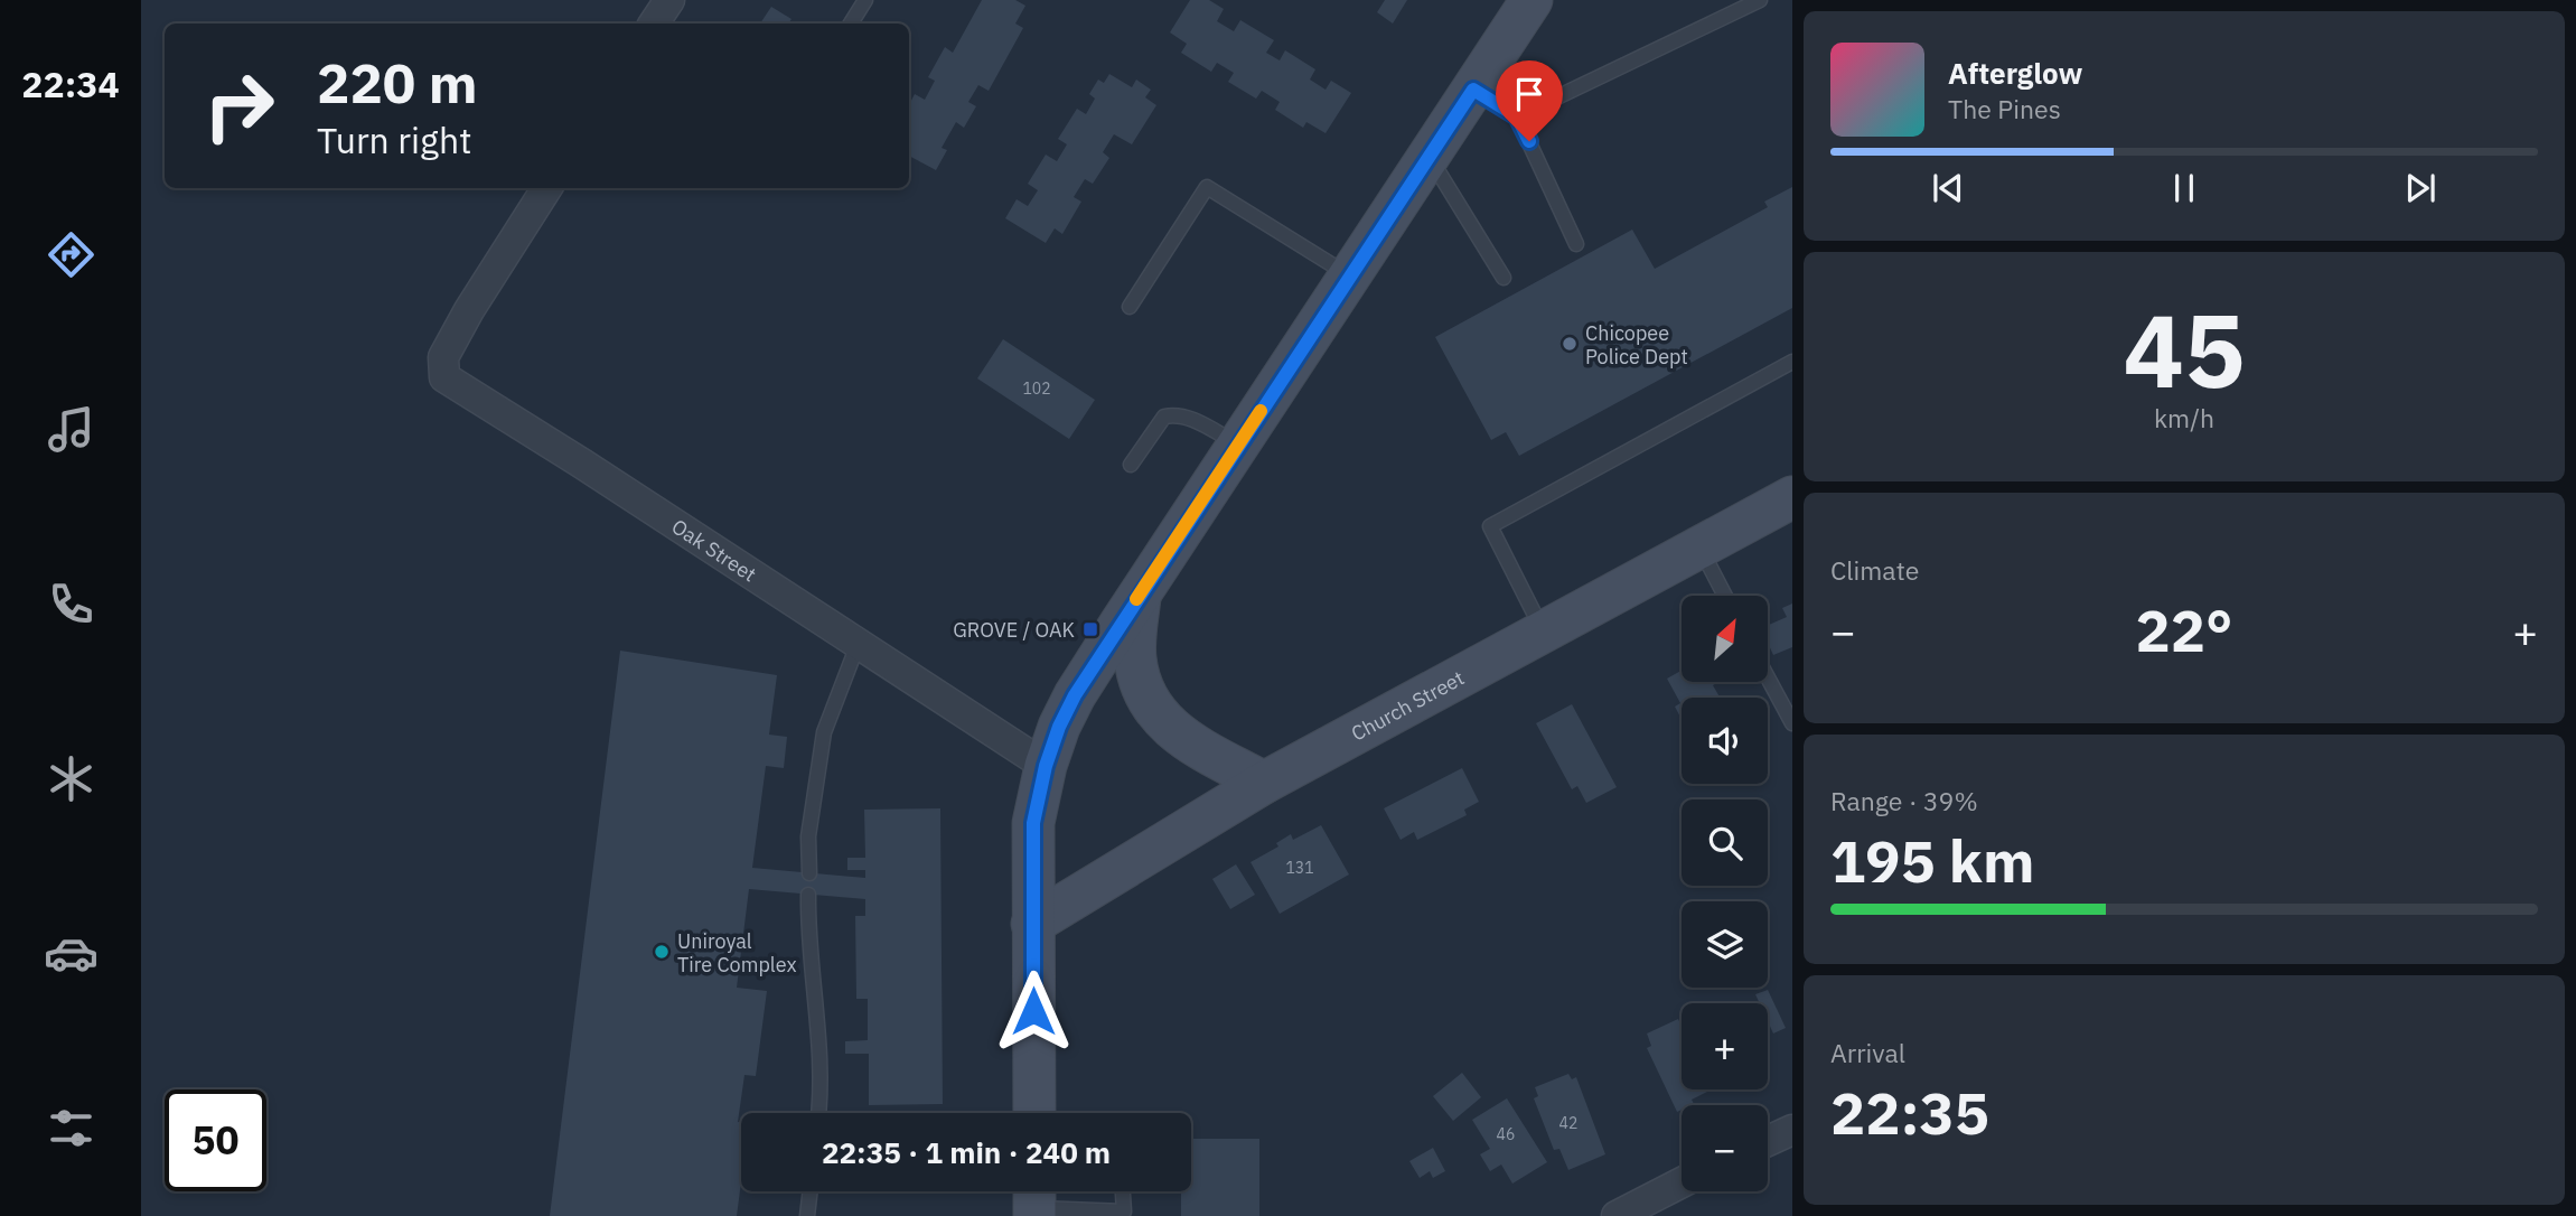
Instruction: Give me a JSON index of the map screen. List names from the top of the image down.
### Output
{
  "streets": {
    "main road": ["Church Street"],
    "street": ["Oak Street"]
  },
  "places": {
    "other": ["Chicopee Police Dept", "Uniroyal Tire Complex"],
    "transit": ["GROVE / OAK"]
  },
  "house_numbers": [
    "102",
    "131",
    "42",
    "46"
  ],
  "north": "top right",
  "page": {
    "tabs": "22:34",
    "turn": ["220 m", "Turn right"],
    "song": ["Afterglow", "The Pines"],
    "tile": [
      ["45", "km/h"],
      "Climate",
      ["Range · 39%", "195 km"],
      ["Arrival", "22:35"]
    ],
    "map_buttons": ["+", "−"],
    "heat": ["−", "22°", "+"],
    "limit": "50",
    "trip": "22:35 · 1 min · 240 m"
  }
}
